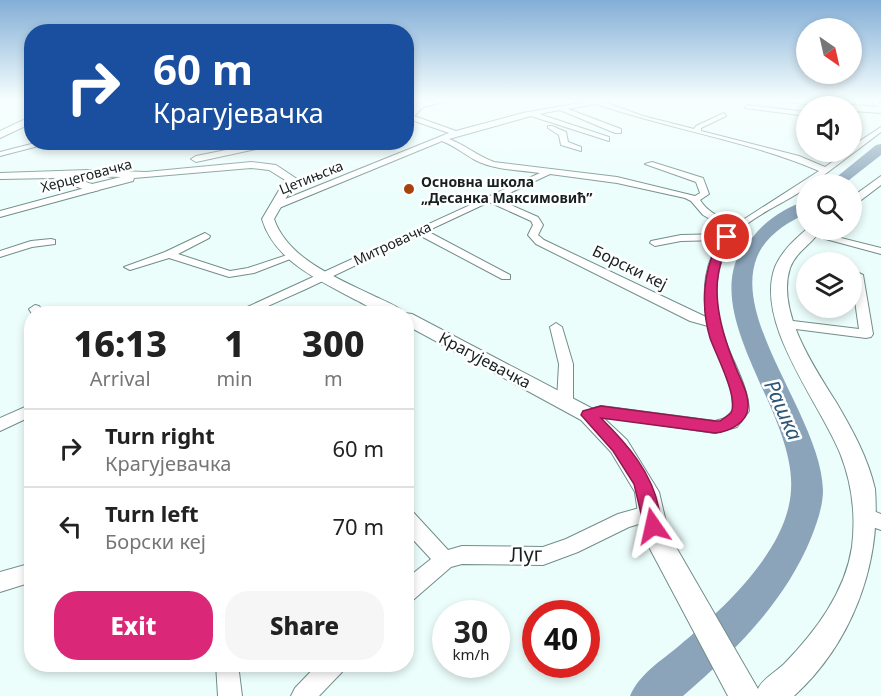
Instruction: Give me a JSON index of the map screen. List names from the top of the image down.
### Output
{
  "streets": {
    "street": [
      "Херцеговачка",
      "Цетињска",
      "Митровачка",
      "Борски кеј",
      "Крагујевачка",
      "Луг"
    ]
  },
  "crossings": [
    ["Митровачка", "Борски кеј"],
    ["Крагујевачка", "Луг"]
  ],
  "water": ["Рашка"],
  "places": ["Основна школа „Десанка Максимовић”"],
  "north": "bottom right",
  "page": {
    "turn": ["60 m", "Крагујевачка"],
    "eta": [
      "16:13",
      "Arrival",
      "1",
      "min",
      "300",
      "m"
    ],
    "list": [
      {
        "name": "Turn right",
        "note": "Крагујевачка",
        "value": "60 m"
      },
      {
        "name": "Turn left",
        "note": "Борски кеј",
        "value": "70 m"
      }
    ],
    "buttons": ["Exit", "Share"],
    "speed": "30 km/h",
    "limit": "40"
  }
}
